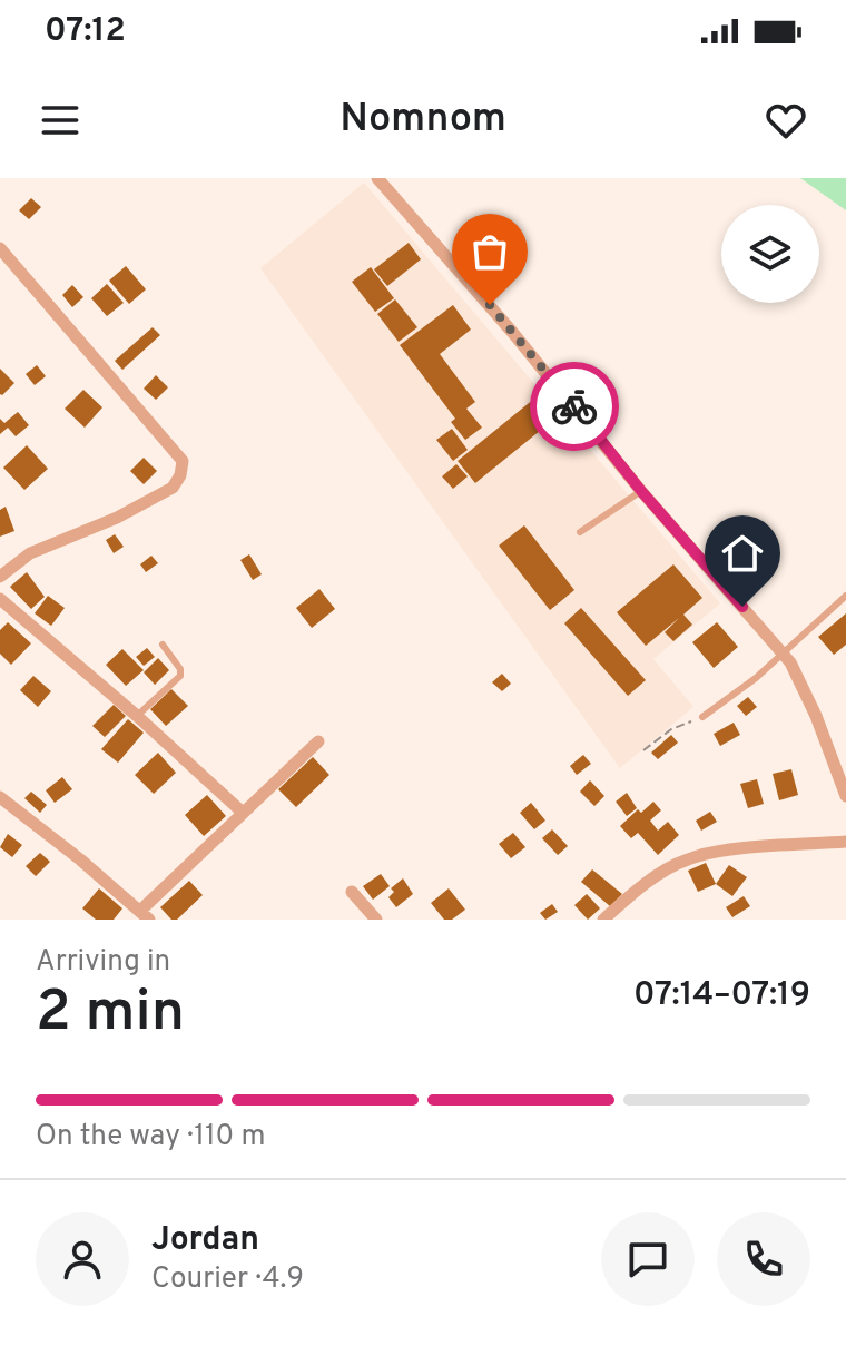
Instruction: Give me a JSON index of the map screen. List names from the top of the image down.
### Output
{
  "page": {
    "status": "07:12",
    "header": "Nomnom",
    "heading": ["2 min", "Arriving in", "07:14–07:19"],
    "panel": ["Jordan", "Courier · 4.9"],
    "bar": "On the way · 110 m"
  }
}
